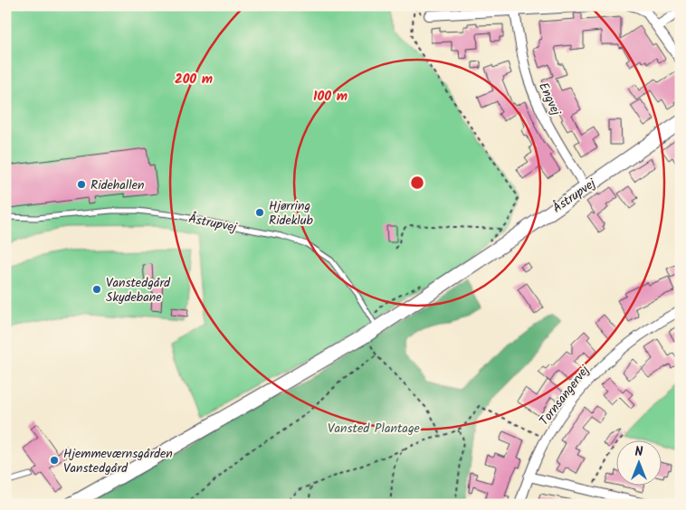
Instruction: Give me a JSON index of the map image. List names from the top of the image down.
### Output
{
  "streets": {
    "street": ["Engvej", "Åstrupvej", "Tornsangervej"]
  },
  "crossings": [
    ["Engvej", "Åstrupvej"]
  ],
  "parks": ["Vansted Plantage"],
  "places": [
    "Ridehallen",
    "Hjørring Rideklub",
    "Vanstedgård Skydebane",
    "Hjemmeværnsgården Vanstedgård"
  ],
  "north": "top",
  "rings": ["200 m", "100 m"]
}
